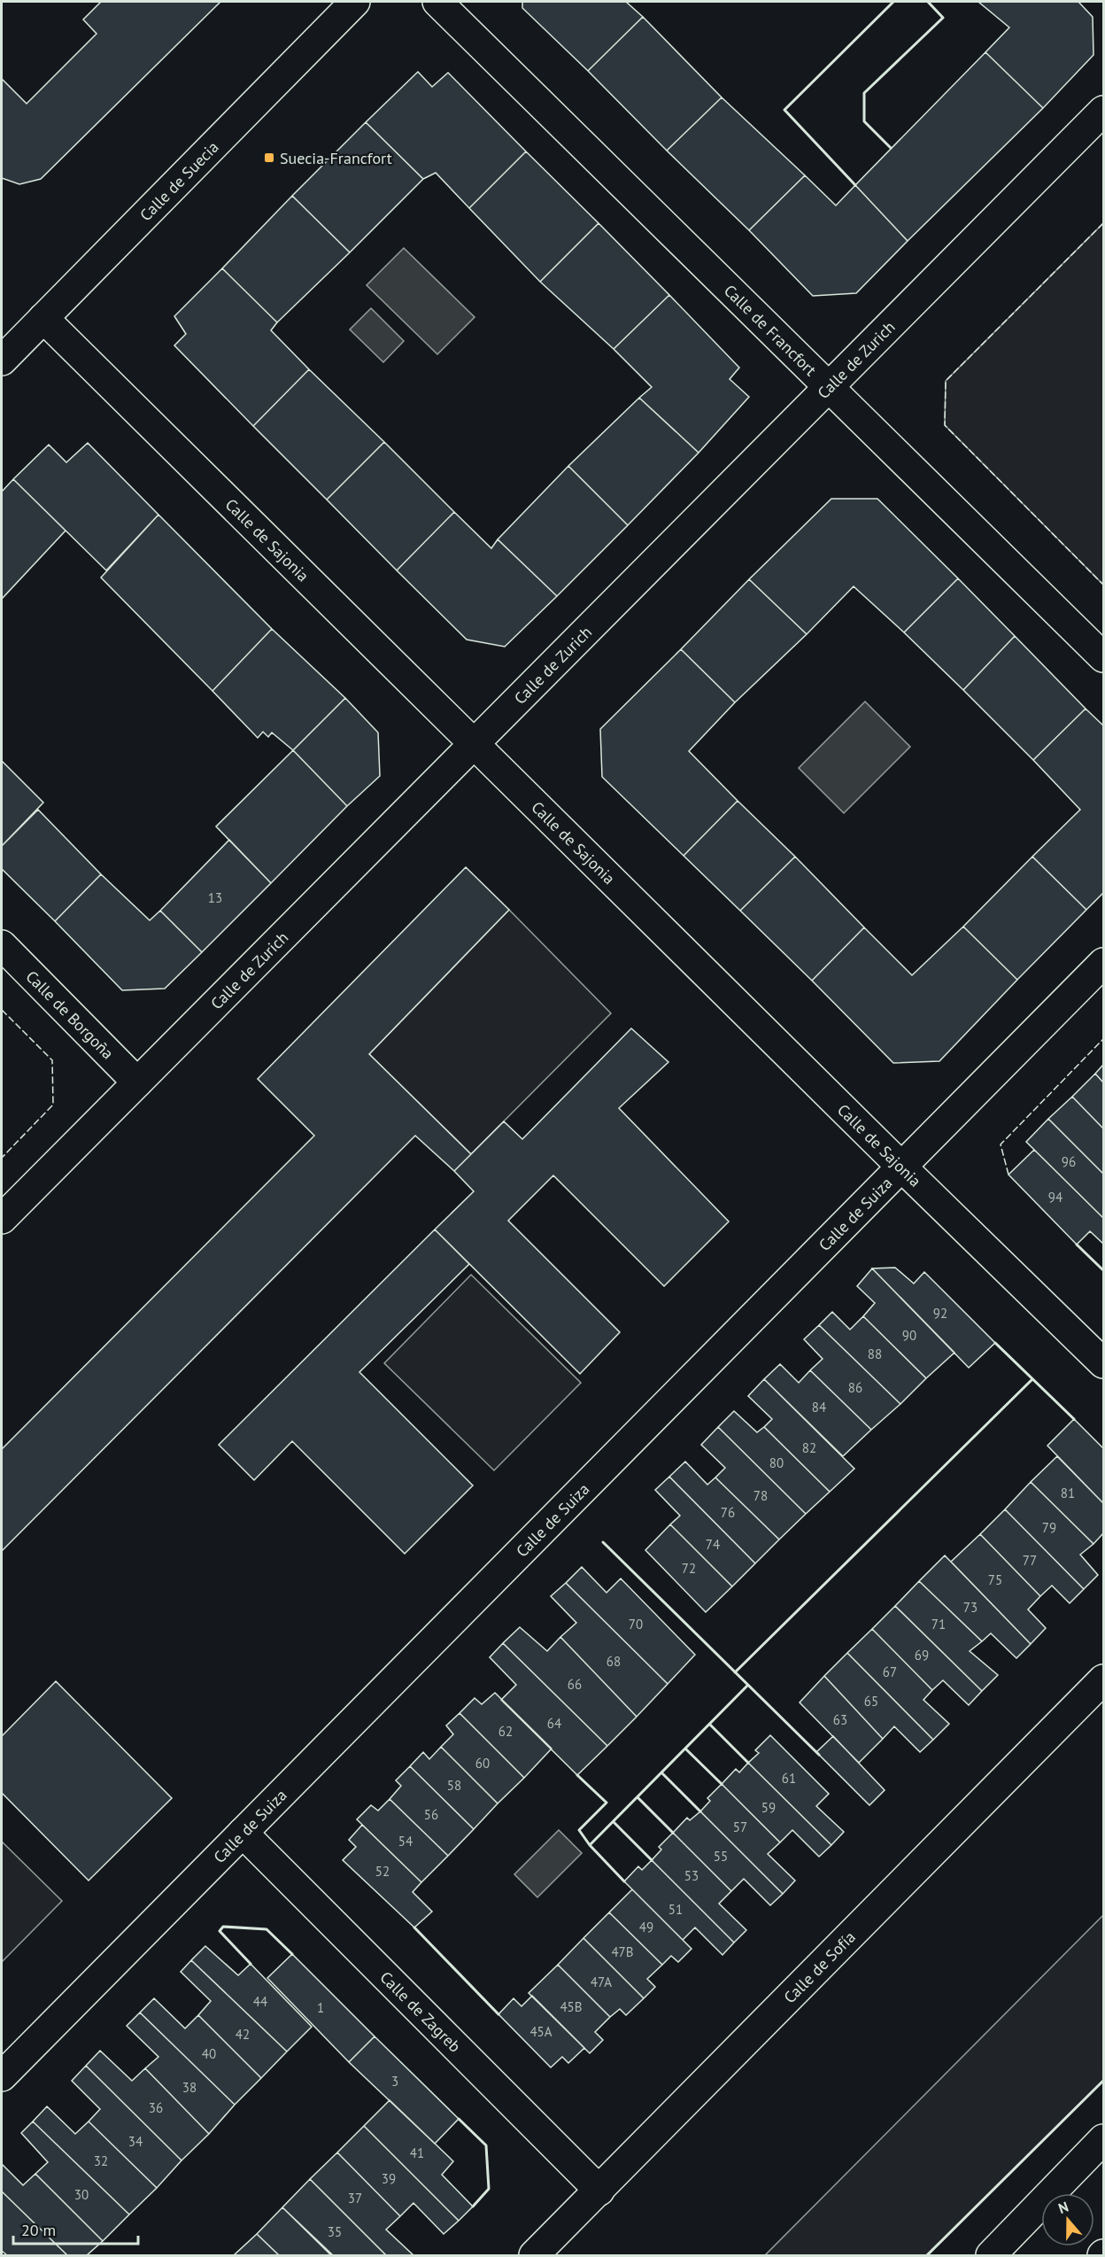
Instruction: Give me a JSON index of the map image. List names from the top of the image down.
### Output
{
  "streets": {
    "main road": [
      "Calle de Suecia",
      "Calle de Francfort",
      "Calle de Zurich",
      "Calle de Sajonia",
      "Calle de Borgoña",
      "Calle de Suiza",
      "Calle de Sofía",
      "Calle de Zagreb"
    ]
  },
  "crossings": [
    ["Calle de Suecia", "Calle de Sajonia"],
    ["Calle de Francfort", "Calle de Zurich"],
    ["Calle de Zurich", "Calle de Sajonia"],
    ["Calle de Zurich", "Calle de Borgoña"],
    ["Calle de Sajonia", "Calle de Suiza"],
    ["Calle de Suiza", "Calle de Zagreb"],
    ["Calle de Sofía", "Calle de Zagreb"]
  ],
  "places": {
    "transit": ["Suecia-Francfort"]
  },
  "house_numbers": [
    "13",
    "96",
    "94",
    "92",
    "90",
    "88",
    "86",
    "84",
    "82",
    "80",
    "81",
    "78",
    "76",
    "79",
    "74",
    "77",
    "72",
    "75",
    "73",
    "70",
    "71",
    "69",
    "68",
    "67",
    "66",
    "65",
    "63",
    "64",
    "62",
    "60",
    "61",
    "58",
    "59",
    "56",
    "57",
    "54",
    "55",
    "52",
    "53",
    "51",
    "49",
    "47B",
    "47A",
    "44",
    "45B",
    "1",
    "45A",
    "42",
    "40",
    "3",
    "38",
    "36",
    "34",
    "41",
    "32",
    "39",
    "30",
    "37",
    "35"
  ],
  "scale_bar": "20 m",
  "north": "top"
}
